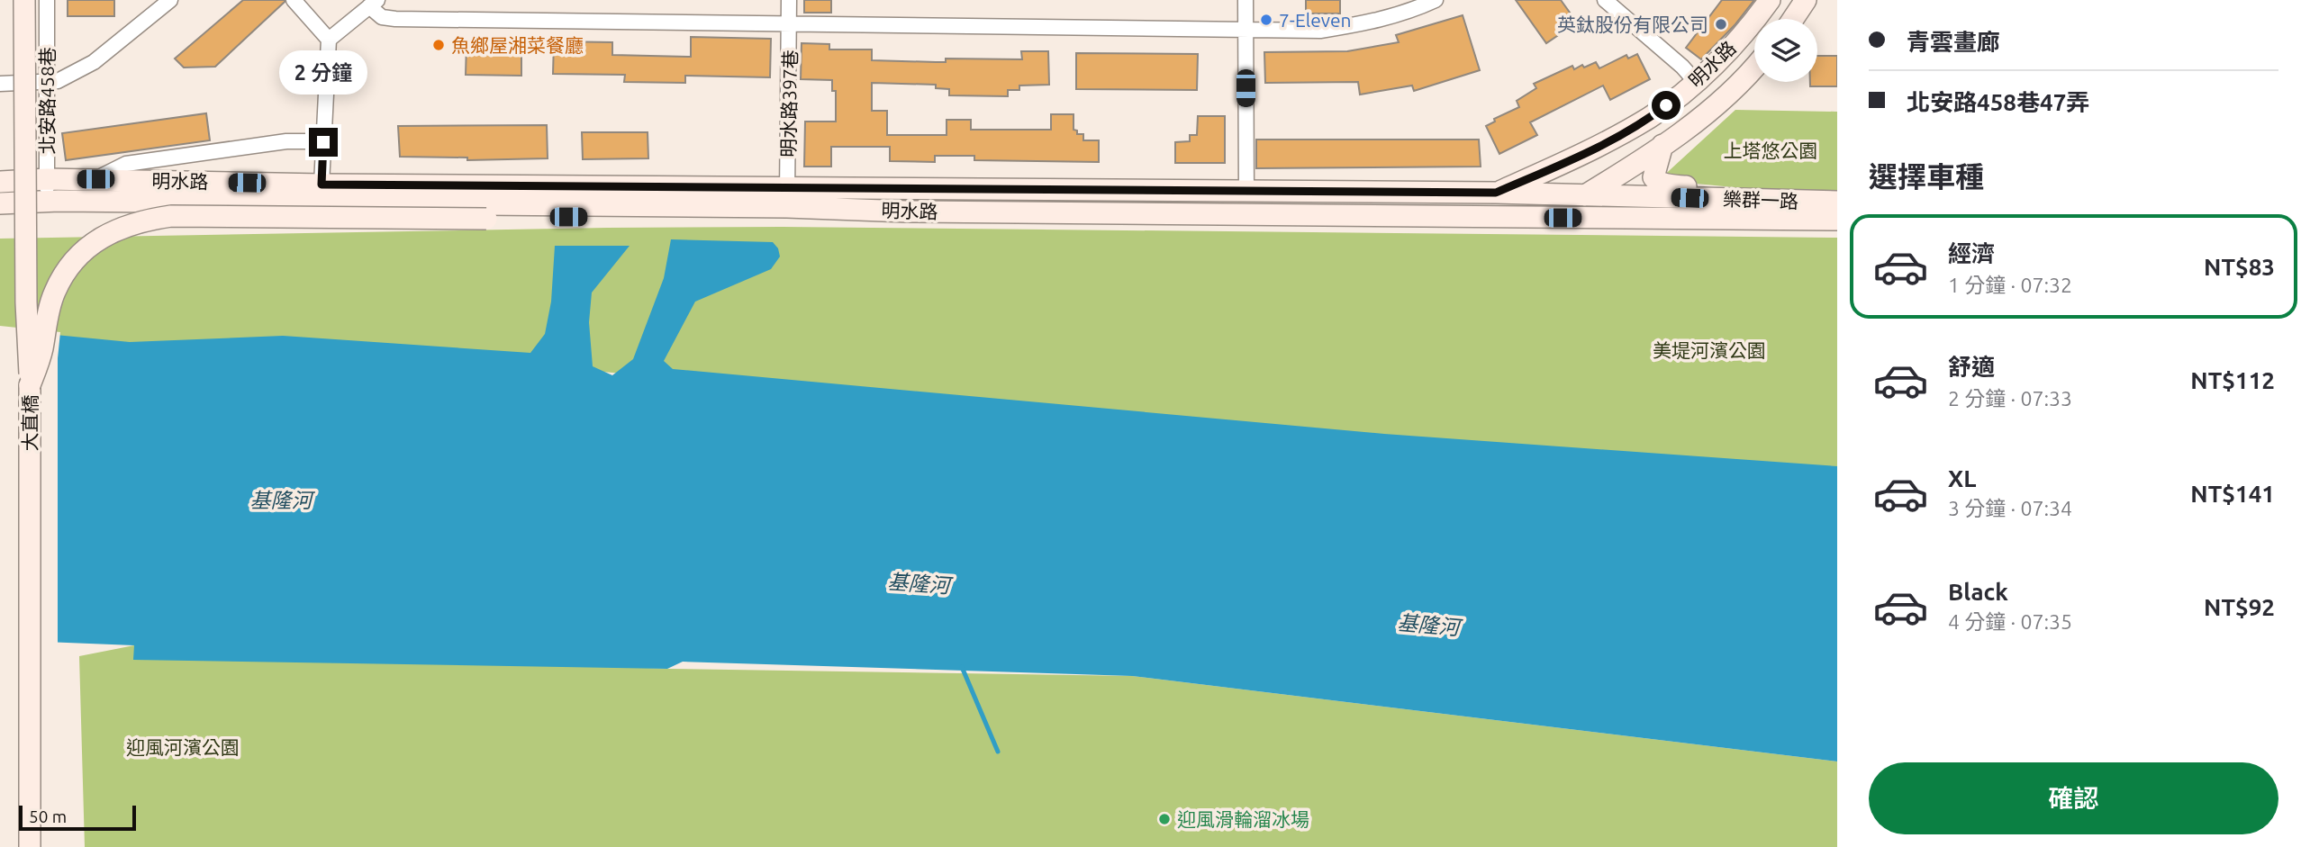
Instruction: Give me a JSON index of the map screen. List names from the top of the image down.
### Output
{
  "streets": {
    "main road": ["明水路", "樂群一路", "大直橋"],
    "street": ["北安路458巷", "明水路397巷"]
  },
  "crossings": [
    ["明水路", "北安路458巷"],
    ["明水路", "明水路397巷"],
    ["明水路", "樂群一路"]
  ],
  "water": ["基隆河"],
  "parks": ["上塔悠公園", "美堤河濱公園", "迎風河濱公園"],
  "places": [
    "7-Eleven",
    "英鈦股份有限公司",
    "魚鄉屋湘菜餐廳",
    "迎風滑輪溜冰場"
  ],
  "scale_bar": "50 m",
  "page": {
    "banner": ["青雲畫廊", "北安路458巷47弄"],
    "bubble": "2 分鐘",
    "heading": "選擇車種",
    "list": [
      {
        "name": "經濟",
        "note": "1 分鐘 · 07:32",
        "value": "NT$83"
      },
      {
        "name": "舒適",
        "note": "2 分鐘 · 07:33",
        "value": "NT$112"
      },
      {
        "name": "XL",
        "note": "3 分鐘 · 07:34",
        "value": "NT$141"
      },
      {
        "name": "Black",
        "note": "4 分鐘 · 07:35",
        "value": "NT$92"
      }
    ],
    "buttons": "確認",
    "scale": "50 m"
  }
}
